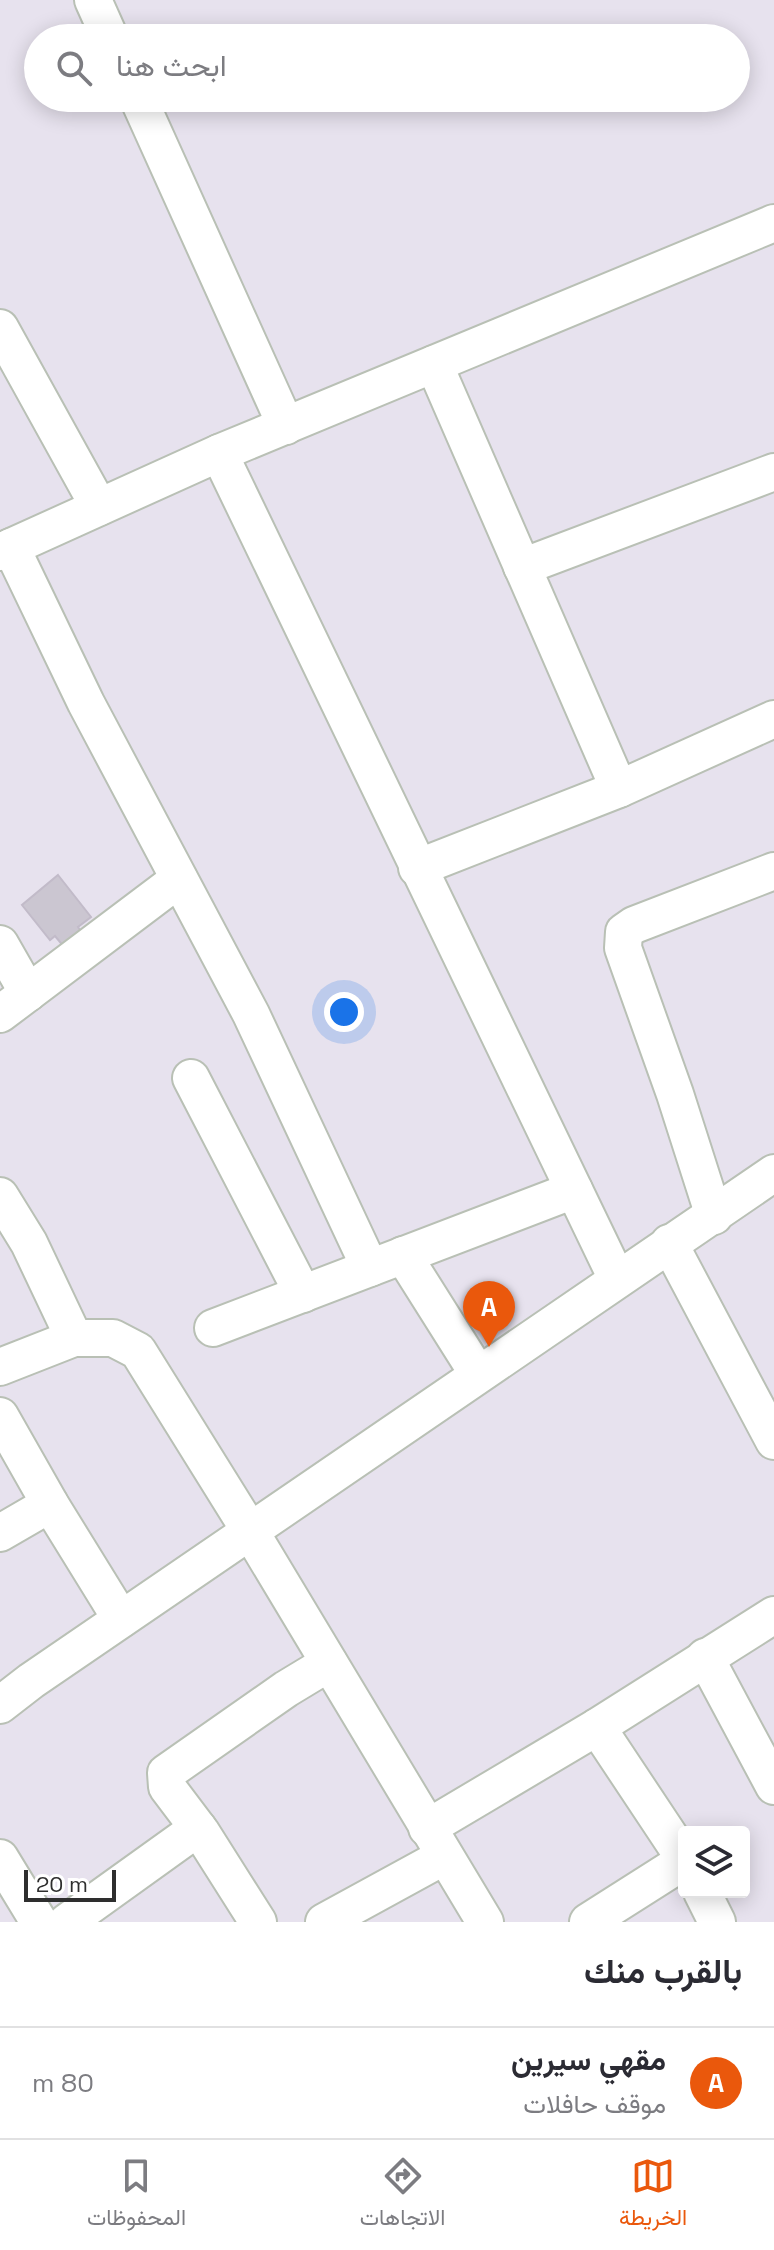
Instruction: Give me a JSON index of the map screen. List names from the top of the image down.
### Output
{
  "scale_bar": "20 m",
  "page": {
    "search": "ابحث هنا",
    "pins": "A",
    "scale": "20 m",
    "heading": "بالقرب منك",
    "list": [
      {
        "mark": "A",
        "name": "مقهي سيرين",
        "note": "موقف حافلات",
        "value": "80 m"
      }
    ],
    "nav": ["الخريطة", "الاتجاهات", "المحفوظات"]
  }
}
